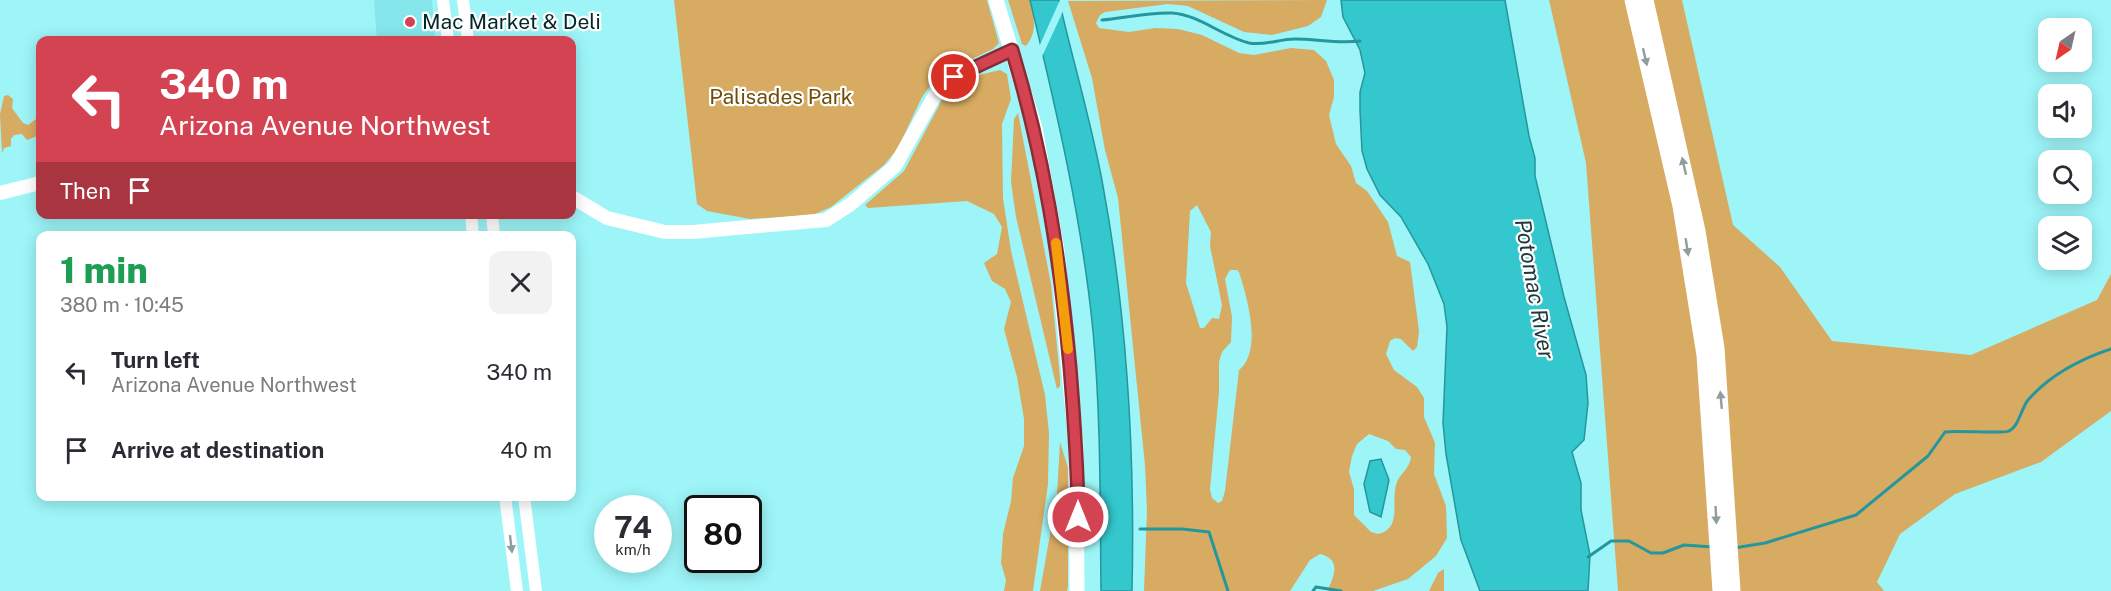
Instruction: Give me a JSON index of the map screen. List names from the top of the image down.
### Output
{
  "water": ["Potomac River"],
  "parks": ["Palisades Park"],
  "places": ["Mac Market & Deli"],
  "north": "bottom left",
  "page": {
    "turn": ["340 m", "Arizona Avenue Northwest"],
    "then": "Then",
    "heading": ["1 min", "380 m · 10:45"],
    "list": [
      {
        "name": "Turn left",
        "note": "Arizona Avenue Northwest",
        "value": "340 m"
      },
      {
        "name": "Arrive at destination",
        "value": "40 m"
      }
    ],
    "speed": "74 km/h",
    "limit": "80"
  }
}
